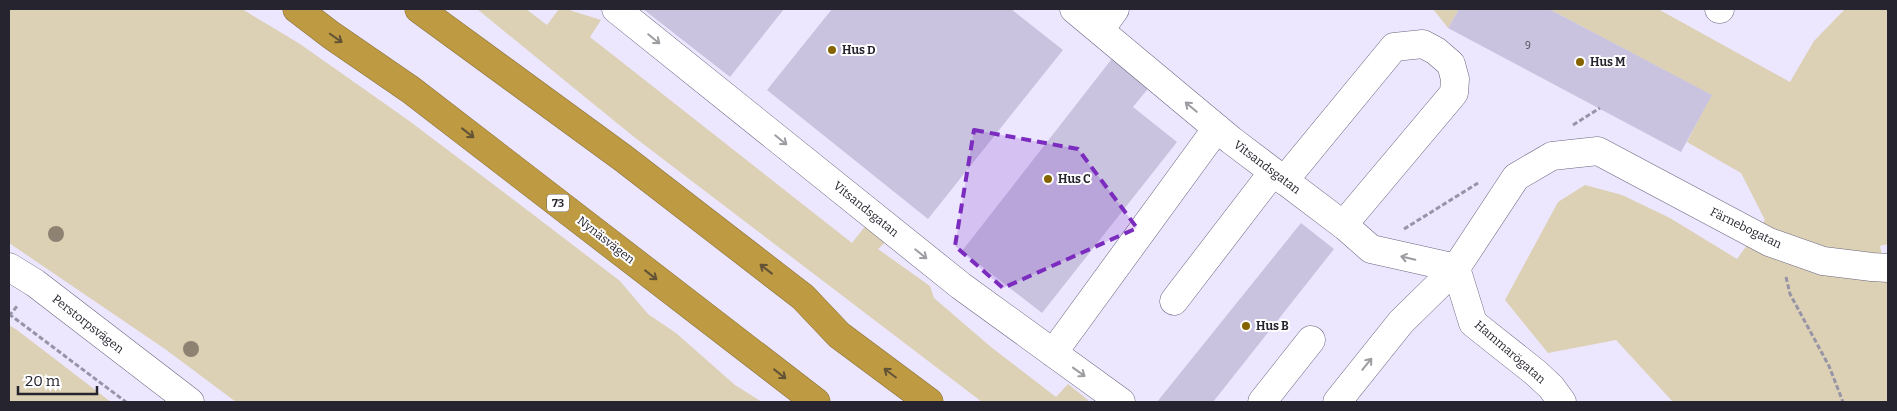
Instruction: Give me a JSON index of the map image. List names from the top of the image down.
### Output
{
  "streets": {
    "highway": ["73", "Nynäsvägen"],
    "street": [
      "Vitsandsgatan",
      "Färnebogatan",
      "Perstorpsvägen",
      "Hammarögatan"
    ]
  },
  "crossings": [
    ["Vitsandsgatan", "Färnebogatan"],
    ["Vitsandsgatan", "Hammarögatan"],
    ["Färnebogatan", "Hammarögatan"]
  ],
  "places": [
    "Hus D",
    "Hus M",
    "Hus C",
    "Hus B"
  ],
  "house_numbers": ["9"],
  "scale_bar": "20 m"
}
